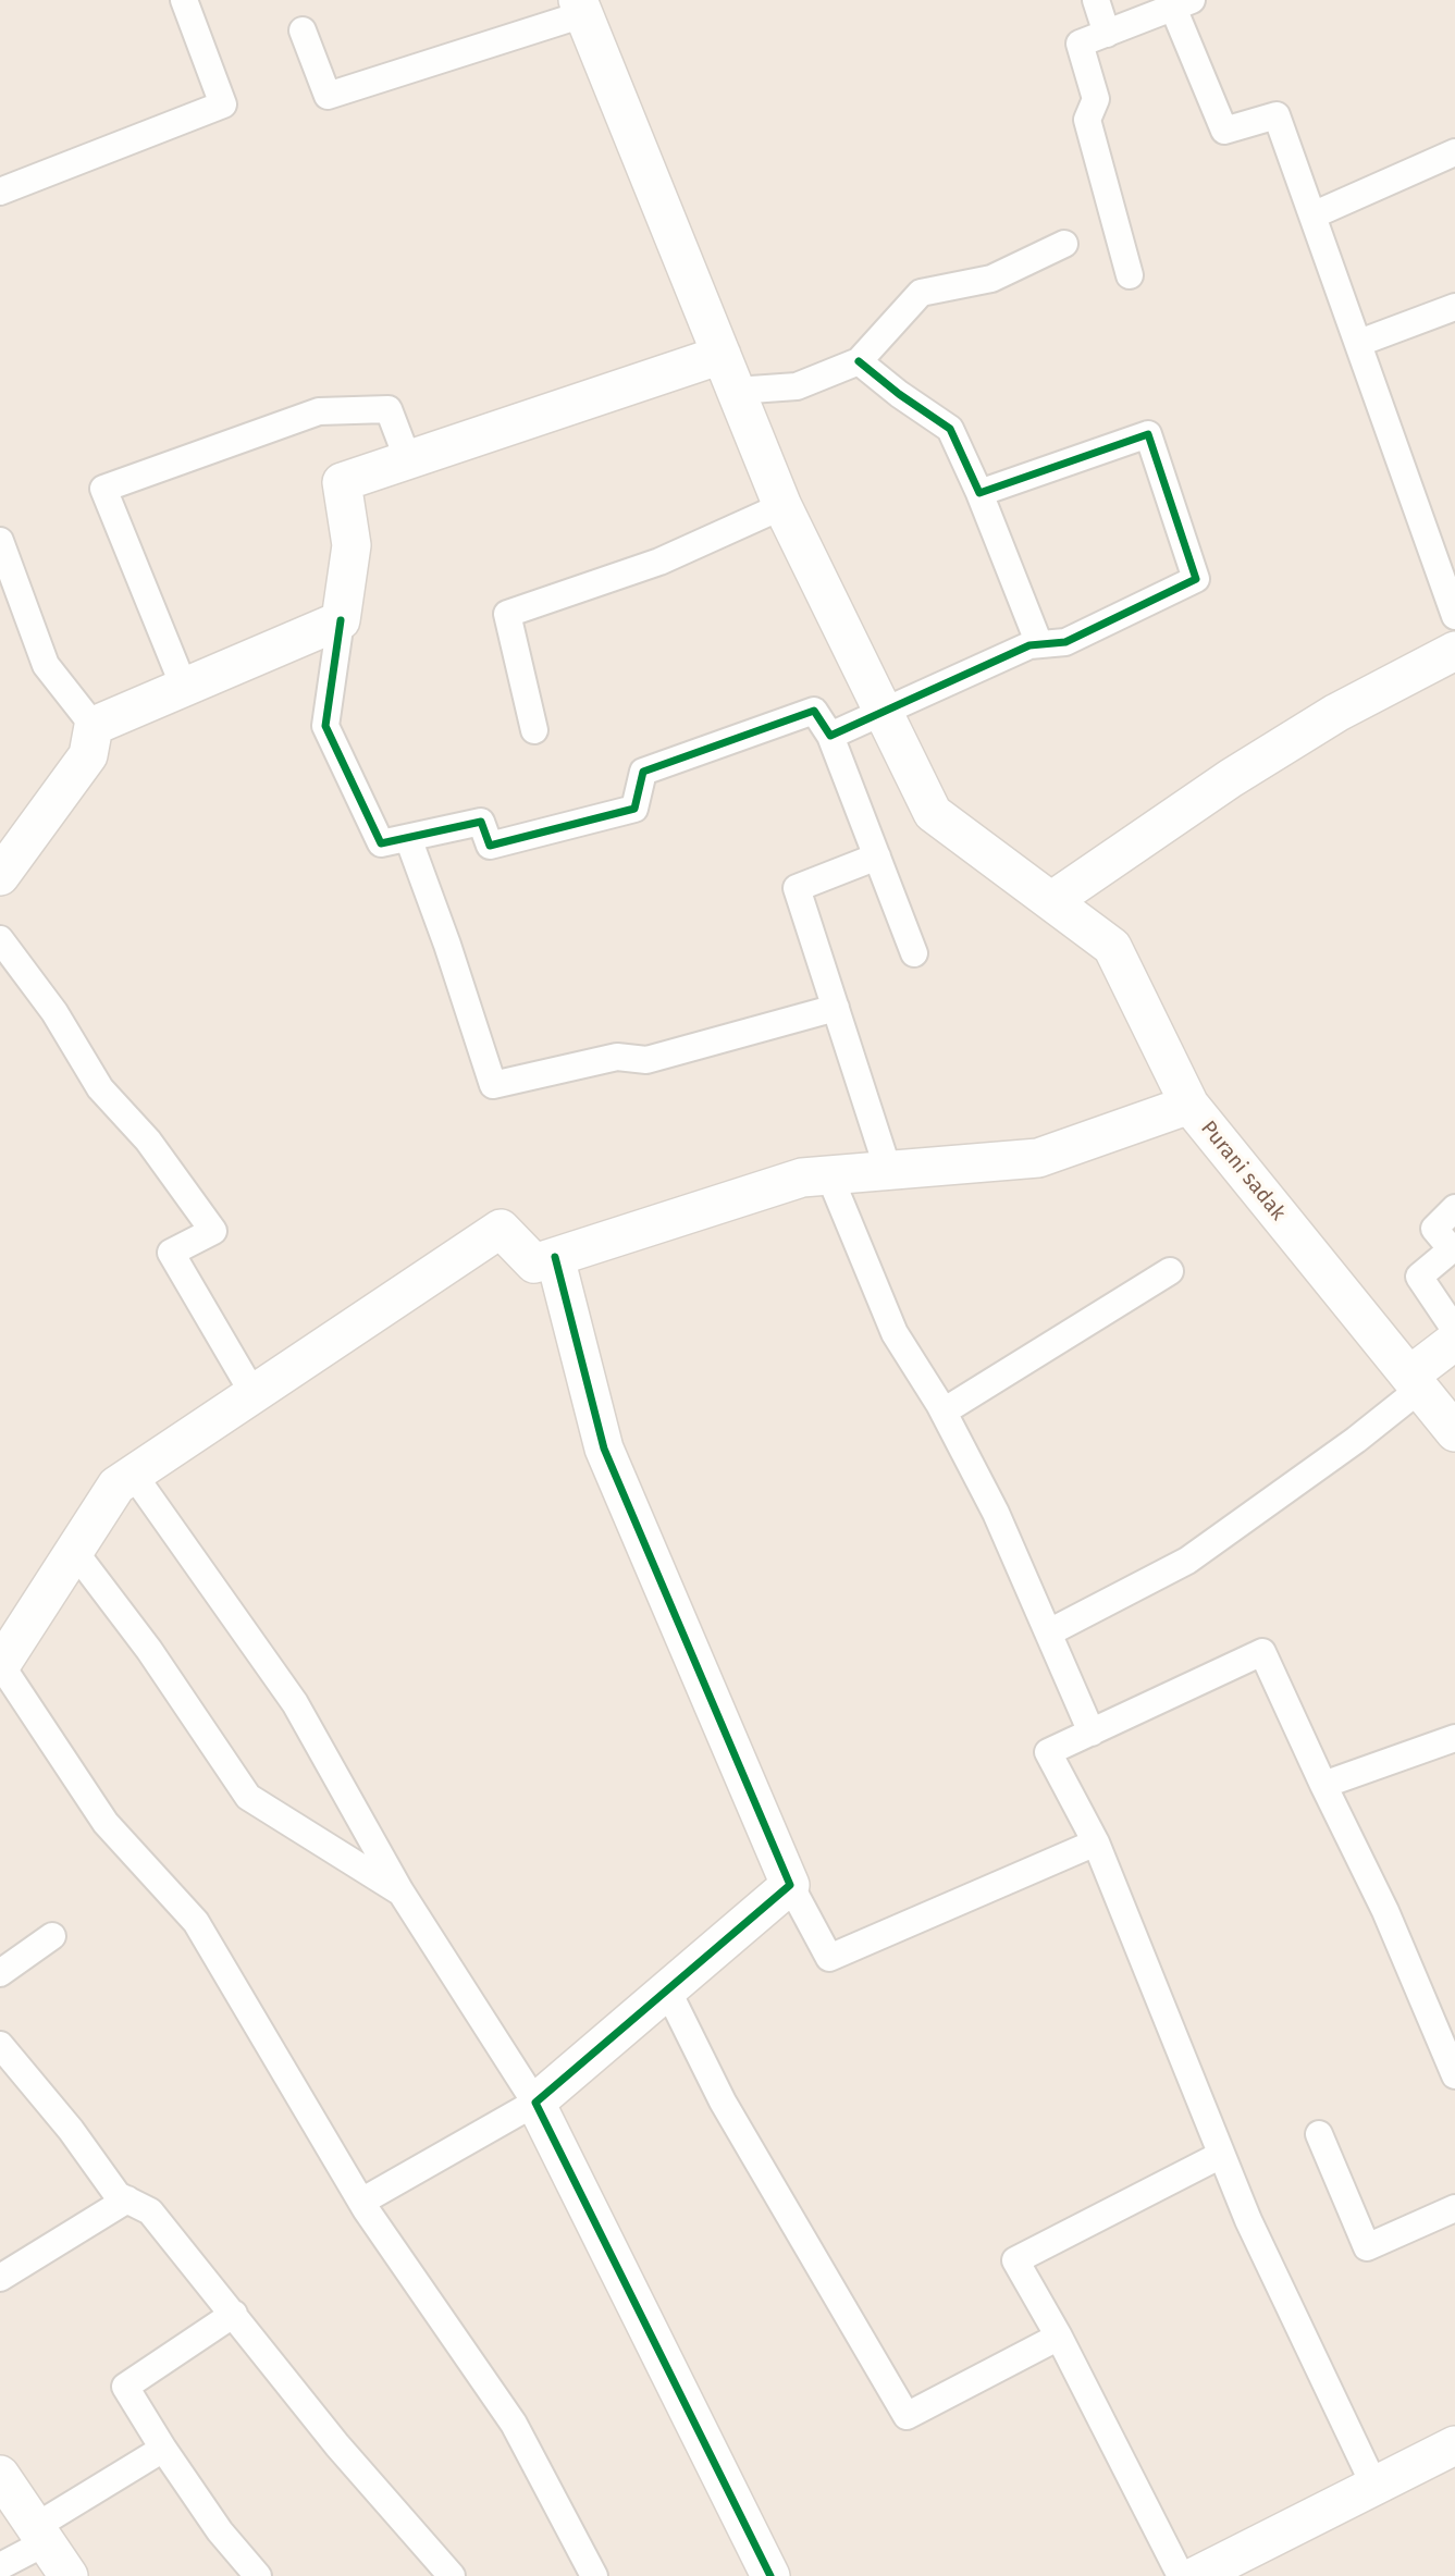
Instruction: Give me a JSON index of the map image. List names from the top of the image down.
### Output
{
  "streets": {
    "street": ["Purani sadak"]
  }
}
